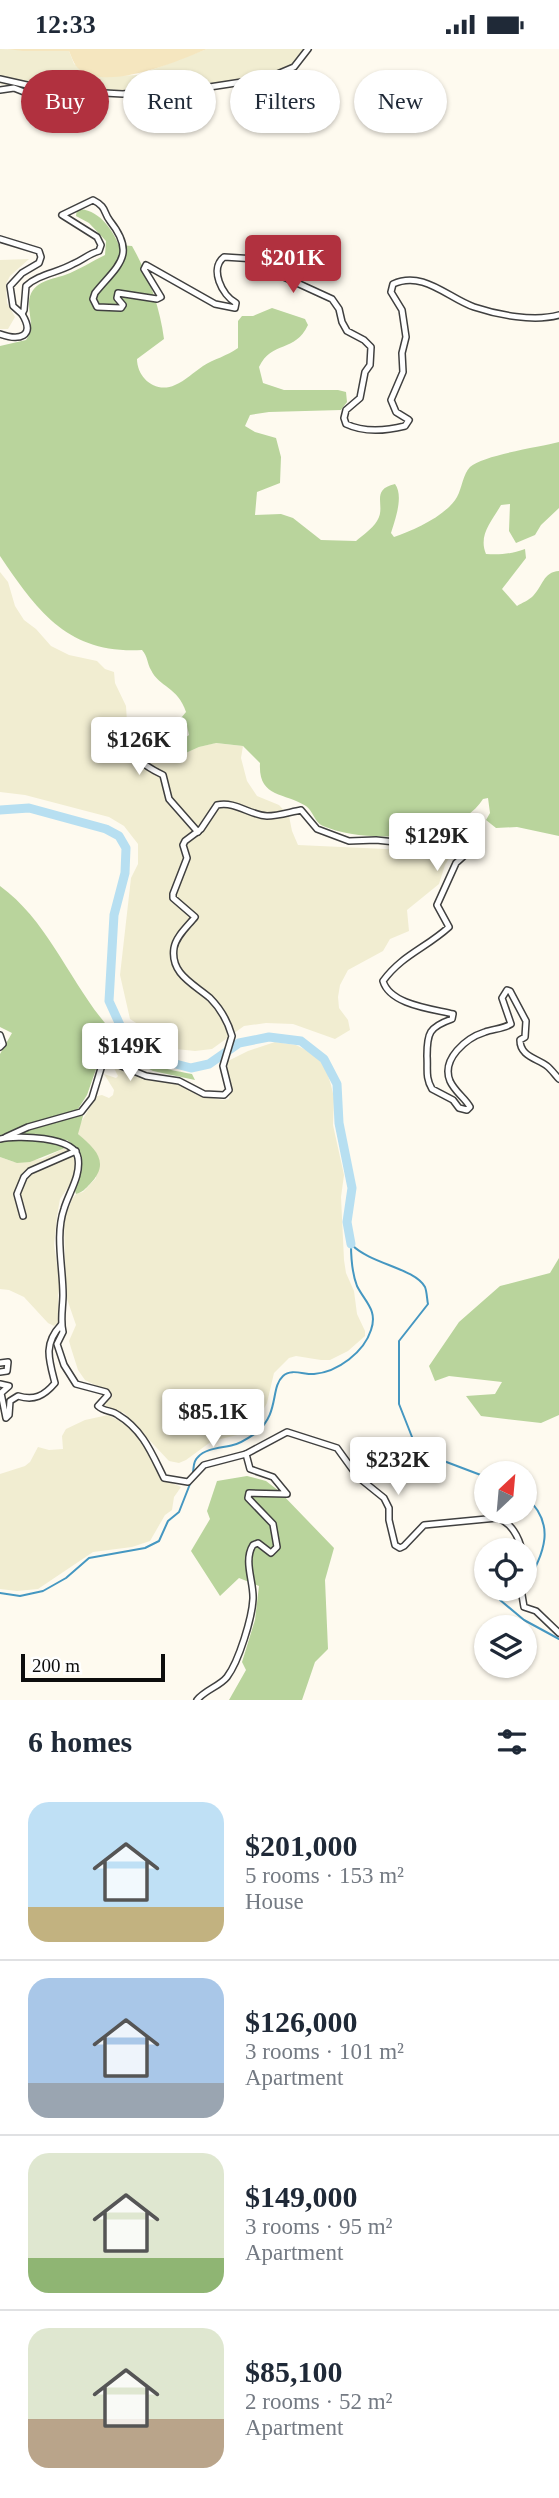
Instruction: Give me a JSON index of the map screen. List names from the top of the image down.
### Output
{
  "scale_bar": "200 m",
  "north": "top right",
  "page": {
    "status": "12:33",
    "chip": [
      "Buy",
      "Rent",
      "Filters",
      "New"
    ],
    "price": [
      "$201K",
      "$126K",
      "$129K",
      "$149K",
      "$85.1K",
      "$232K"
    ],
    "scale": "200 m",
    "heading": "6 homes",
    "list": [
      {
        "name": "$201,000",
        "note": "5 rooms · 153 m² · House"
      },
      {
        "name": "$126,000",
        "note": "3 rooms · 101 m² · Apartment"
      },
      {
        "name": "$149,000",
        "note": "3 rooms · 95 m² · Apartment"
      },
      {
        "name": "$85,100",
        "note": "2 rooms · 52 m² · Apartment"
      }
    ]
  }
}
